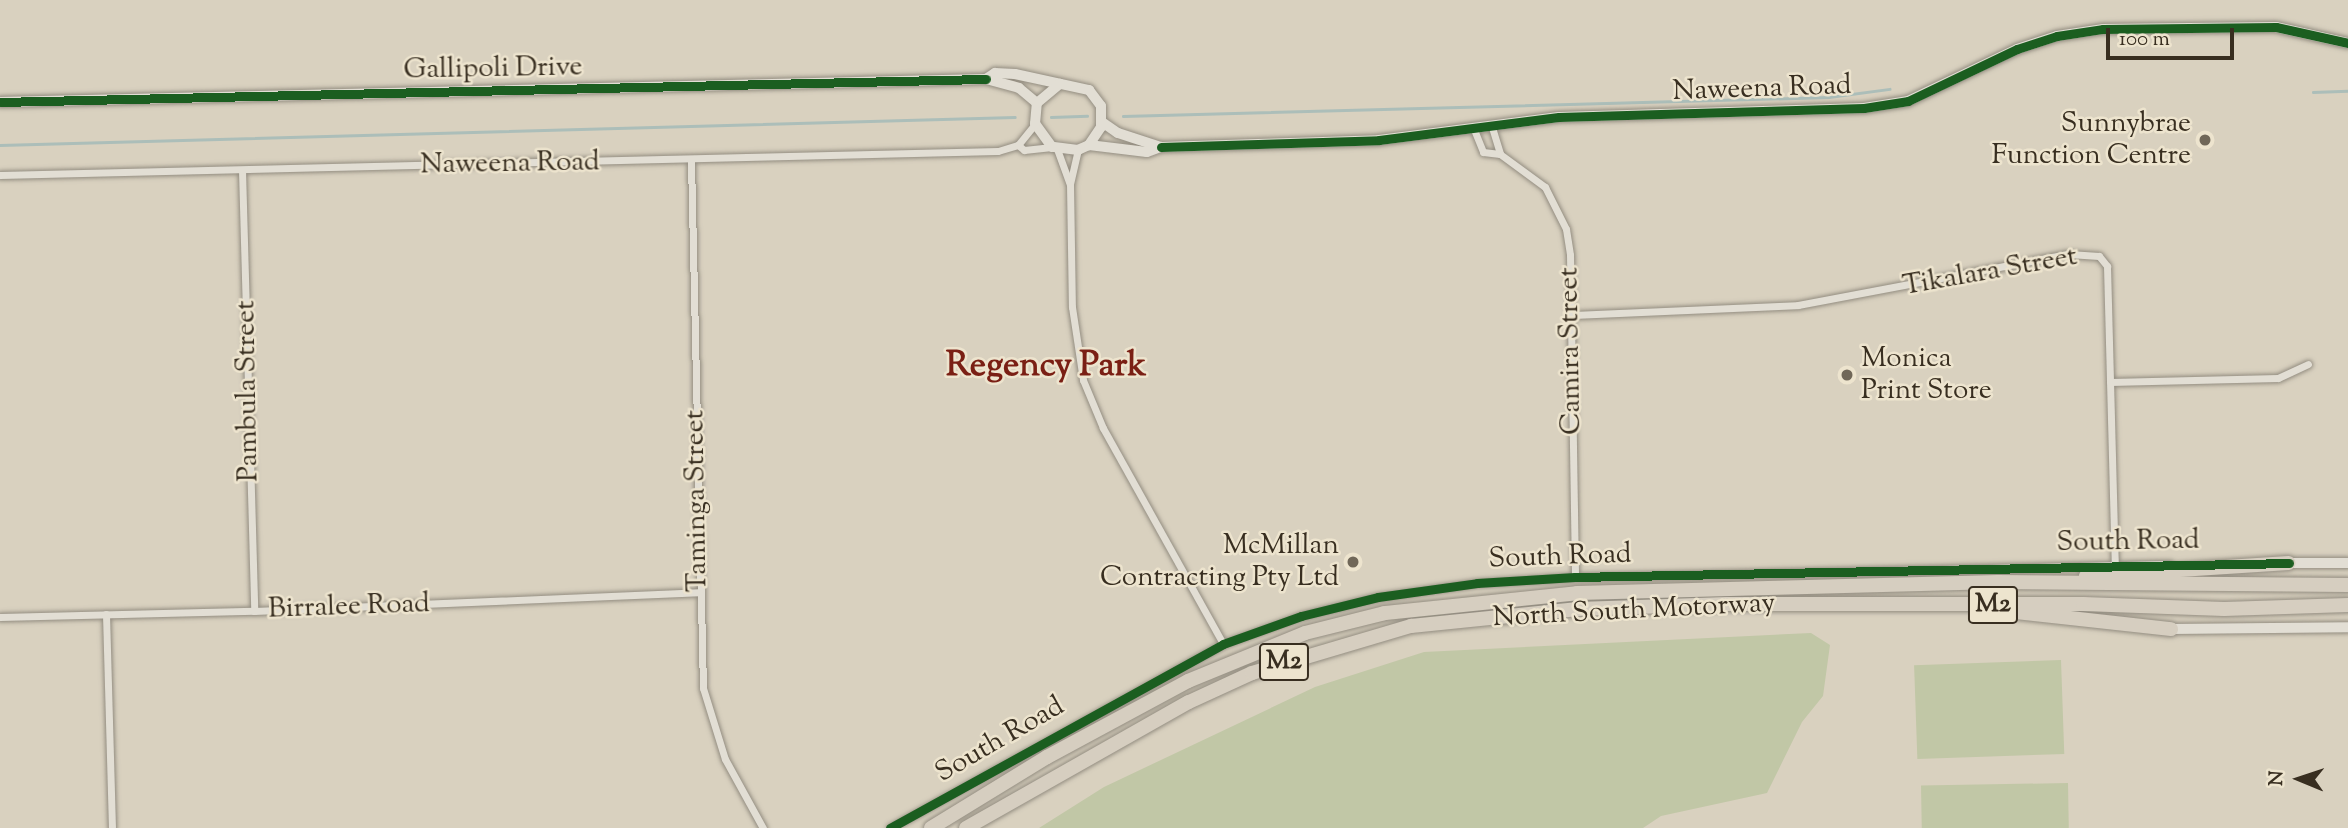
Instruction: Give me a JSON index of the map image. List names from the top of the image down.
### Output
{
  "streets": {
    "highway": ["M2", "North South Motorway"],
    "street": [
      "Gallipoli Drive",
      "Naweena Road",
      "Tikalara Street",
      "Camira Street",
      "Pambula Street",
      "Taminga Street",
      "South Road",
      "Birralee Road"
    ]
  },
  "crossings": [
    ["Gallipoli Drive", "Naweena Road"],
    ["Naweena Road", "Camira Street"],
    ["Naweena Road", "Pambula Street"],
    ["Naweena Road", "Taminga Street"],
    ["Tikalara Street", "Camira Street"],
    ["Tikalara Street", "South Road"],
    ["Camira Street", "South Road"],
    ["Pambula Street", "Birralee Road"],
    ["Taminga Street", "Birralee Road"],
    ["M2", "North South Motorway"]
  ],
  "districts": ["Regency Park"],
  "places": ["Sunnybrae Function Centre", "Monica Print Store", "McMillan Contracting Pty Ltd"],
  "scale_bar": "100 m",
  "north": "left"
}
